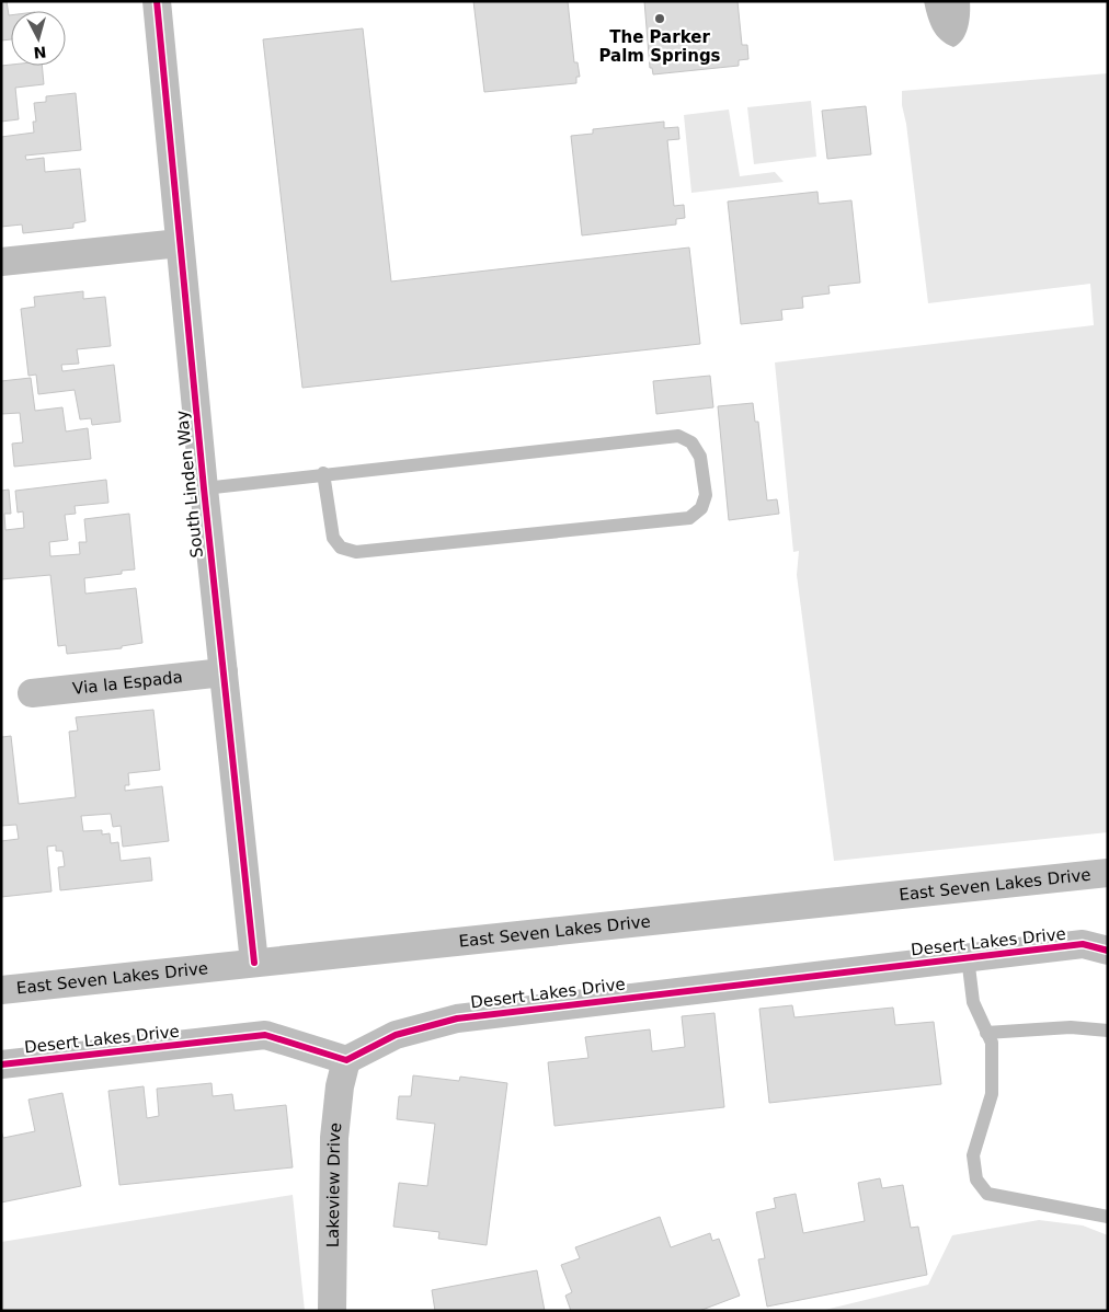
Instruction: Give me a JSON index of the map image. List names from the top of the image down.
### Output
{
  "streets": {
    "street": [
      "South Linden Way",
      "Via la Espada",
      "East Seven Lakes Drive",
      "Desert Lakes Drive",
      "Lakeview Drive"
    ]
  },
  "crossings": [
    ["South Linden Way", "Via la Espada"],
    ["South Linden Way", "East Seven Lakes Drive"],
    ["Desert Lakes Drive", "Lakeview Drive"]
  ],
  "places": ["The Parker Palm Springs"],
  "north": "bottom"
}
